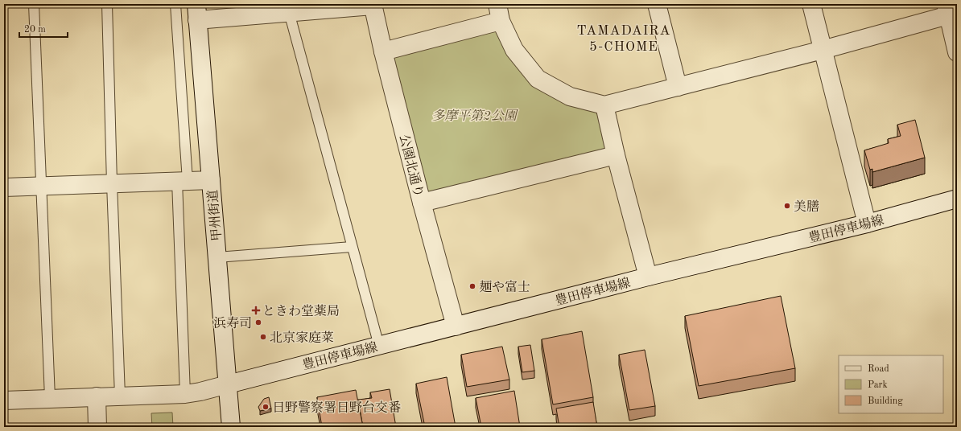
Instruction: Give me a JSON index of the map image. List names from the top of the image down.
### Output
{
  "streets": {
    "street": ["公園北通り", "甲州街道", "豊田停車場線"]
  },
  "crossings": [
    ["公園北通り", "豊田停車場線"],
    ["甲州街道", "豊田停車場線"]
  ],
  "districts": ["TAMADAIRA 5-CHOME"],
  "parks": ["多摩平第2公園"],
  "places": {
    "other": [
      "美膳",
      "麺や富士",
      "浜寿司",
      "北京家庭菜",
      "日野警察署日野台交番"
    ],
    "health": ["ときわ堂薬局"]
  },
  "legend": ["Road", "Park", "Building"],
  "scale_bar": "20 m"
}
